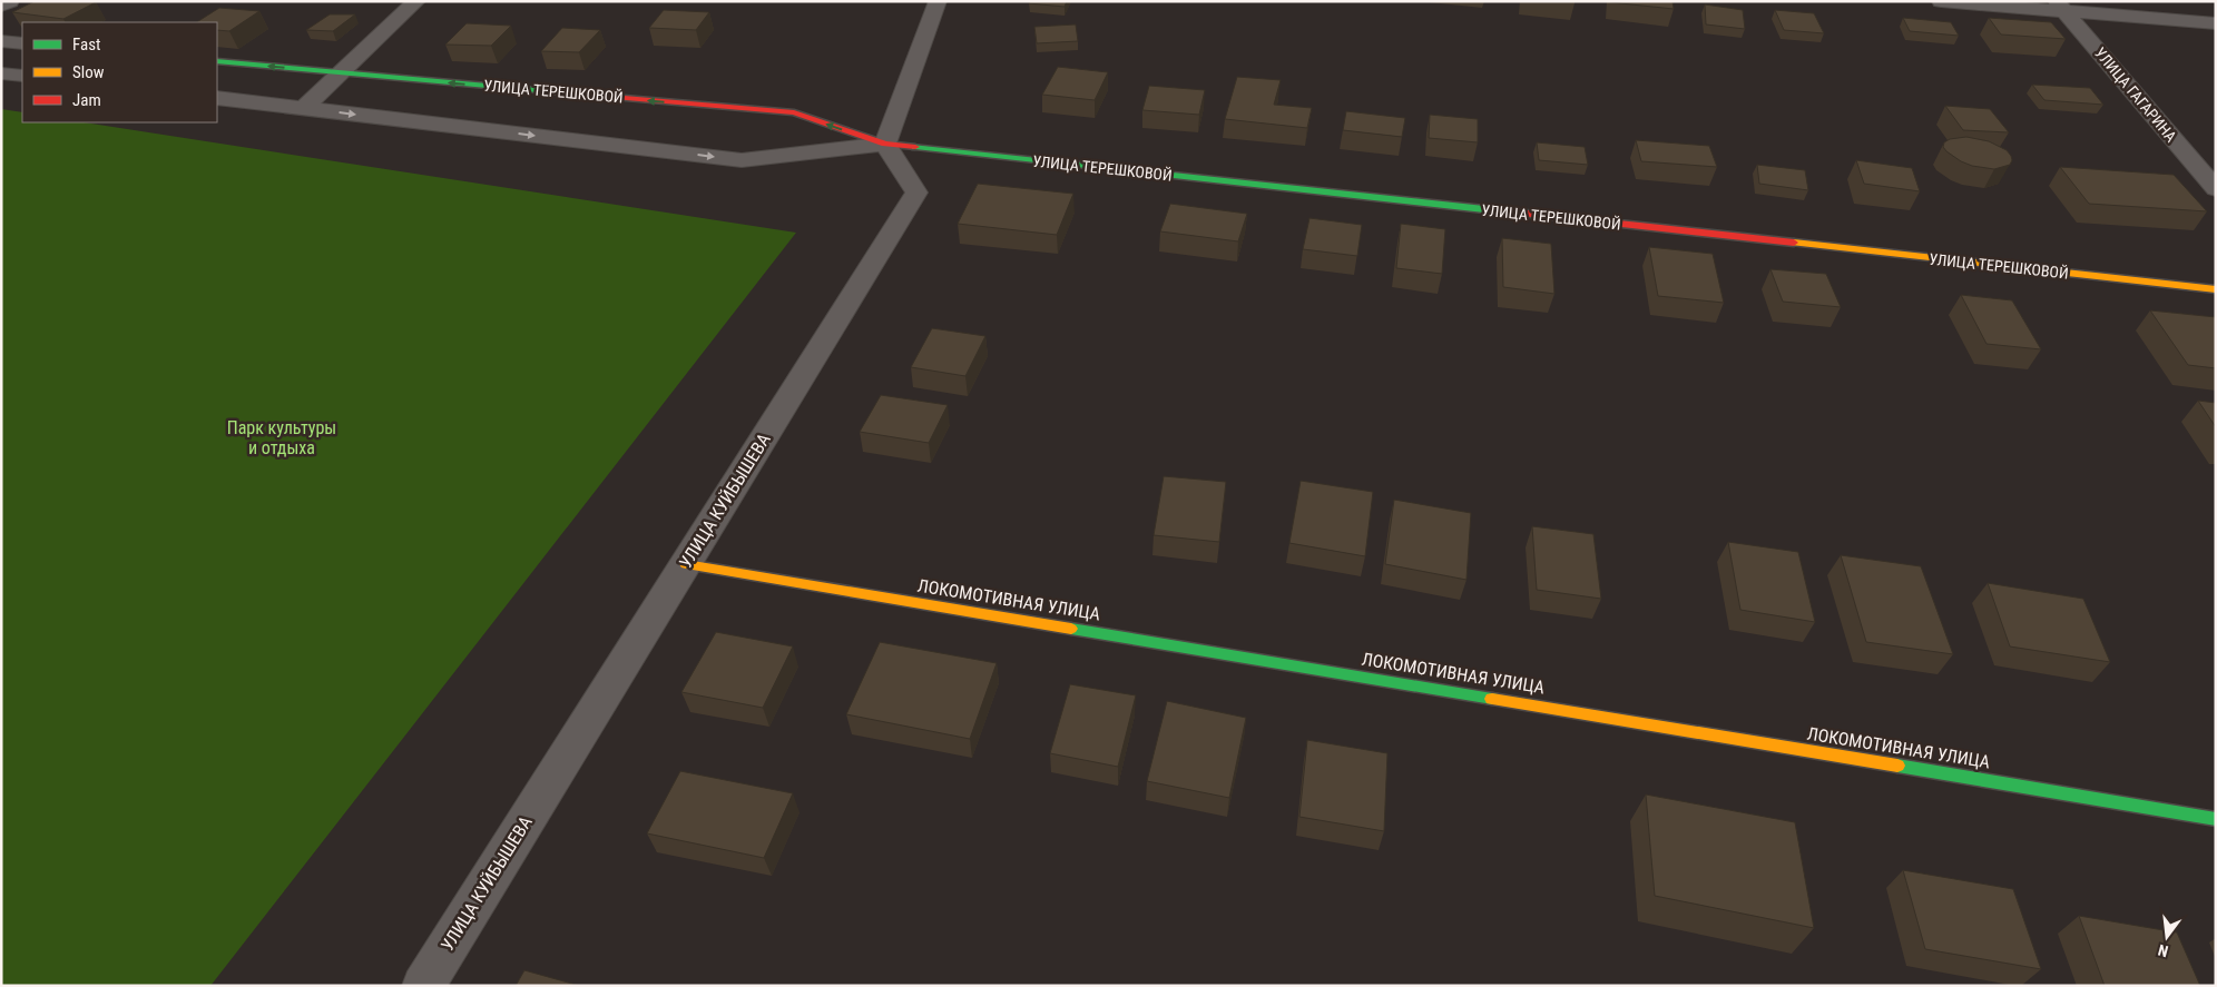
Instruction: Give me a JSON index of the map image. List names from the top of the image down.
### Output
{
  "streets": {
    "street": [
      "УЛИЦА ТЕРЕШКОВОЙ",
      "УЛИЦА ГАГАРИНА",
      "УЛИЦА КУЙБЫШЕВА",
      "ЛОКОМОТИВНАЯ УЛИЦА"
    ]
  },
  "crossings": [
    ["УЛИЦА ТЕРЕШКОВОЙ", "УЛИЦА КУЙБЫШЕВА"],
    ["УЛИЦА КУЙБЫШЕВА", "ЛОКОМОТИВНАЯ УЛИЦА"]
  ],
  "parks": ["Парк культуры и отдыха"],
  "legend": ["Fast", "Slow", "Jam"],
  "north": "bottom"
}
